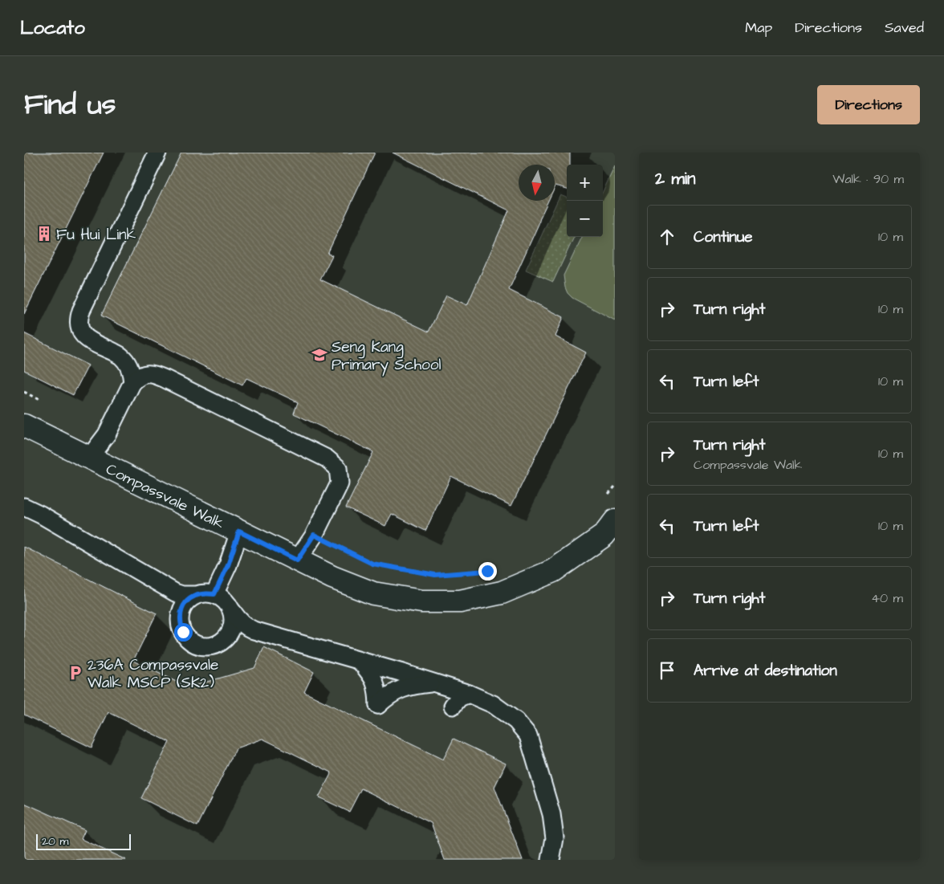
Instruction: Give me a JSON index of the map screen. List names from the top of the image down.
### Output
{
  "streets": {
    "street": ["Compassvale Walk"]
  },
  "places": {
    "building": ["Fu Hui Link"],
    "school or university": ["Seng Kang Primary School"],
    "parking": ["236A Compassvale Walk MSCP (SK2)"]
  },
  "scale_bar": "20 m",
  "north": "bottom",
  "page": {
    "header": "Locato",
    "nav": ["Map", "Directions", "Saved"],
    "title": "Find us",
    "buttons": "Directions",
    "heading": ["2 min", "Walk · 90 m"],
    "map_buttons": ["+", "−"],
    "list": [
      ["Continue", "10 m"],
      ["Turn right", "10 m"],
      ["Turn left", "10 m"],
      ["Turn right", "Compassvale Walk", "10 m"],
      ["Turn left", "10 m"],
      ["Turn right", "40 m"],
      "Arrive at destination"
    ],
    "scale": "20 m"
  }
}
